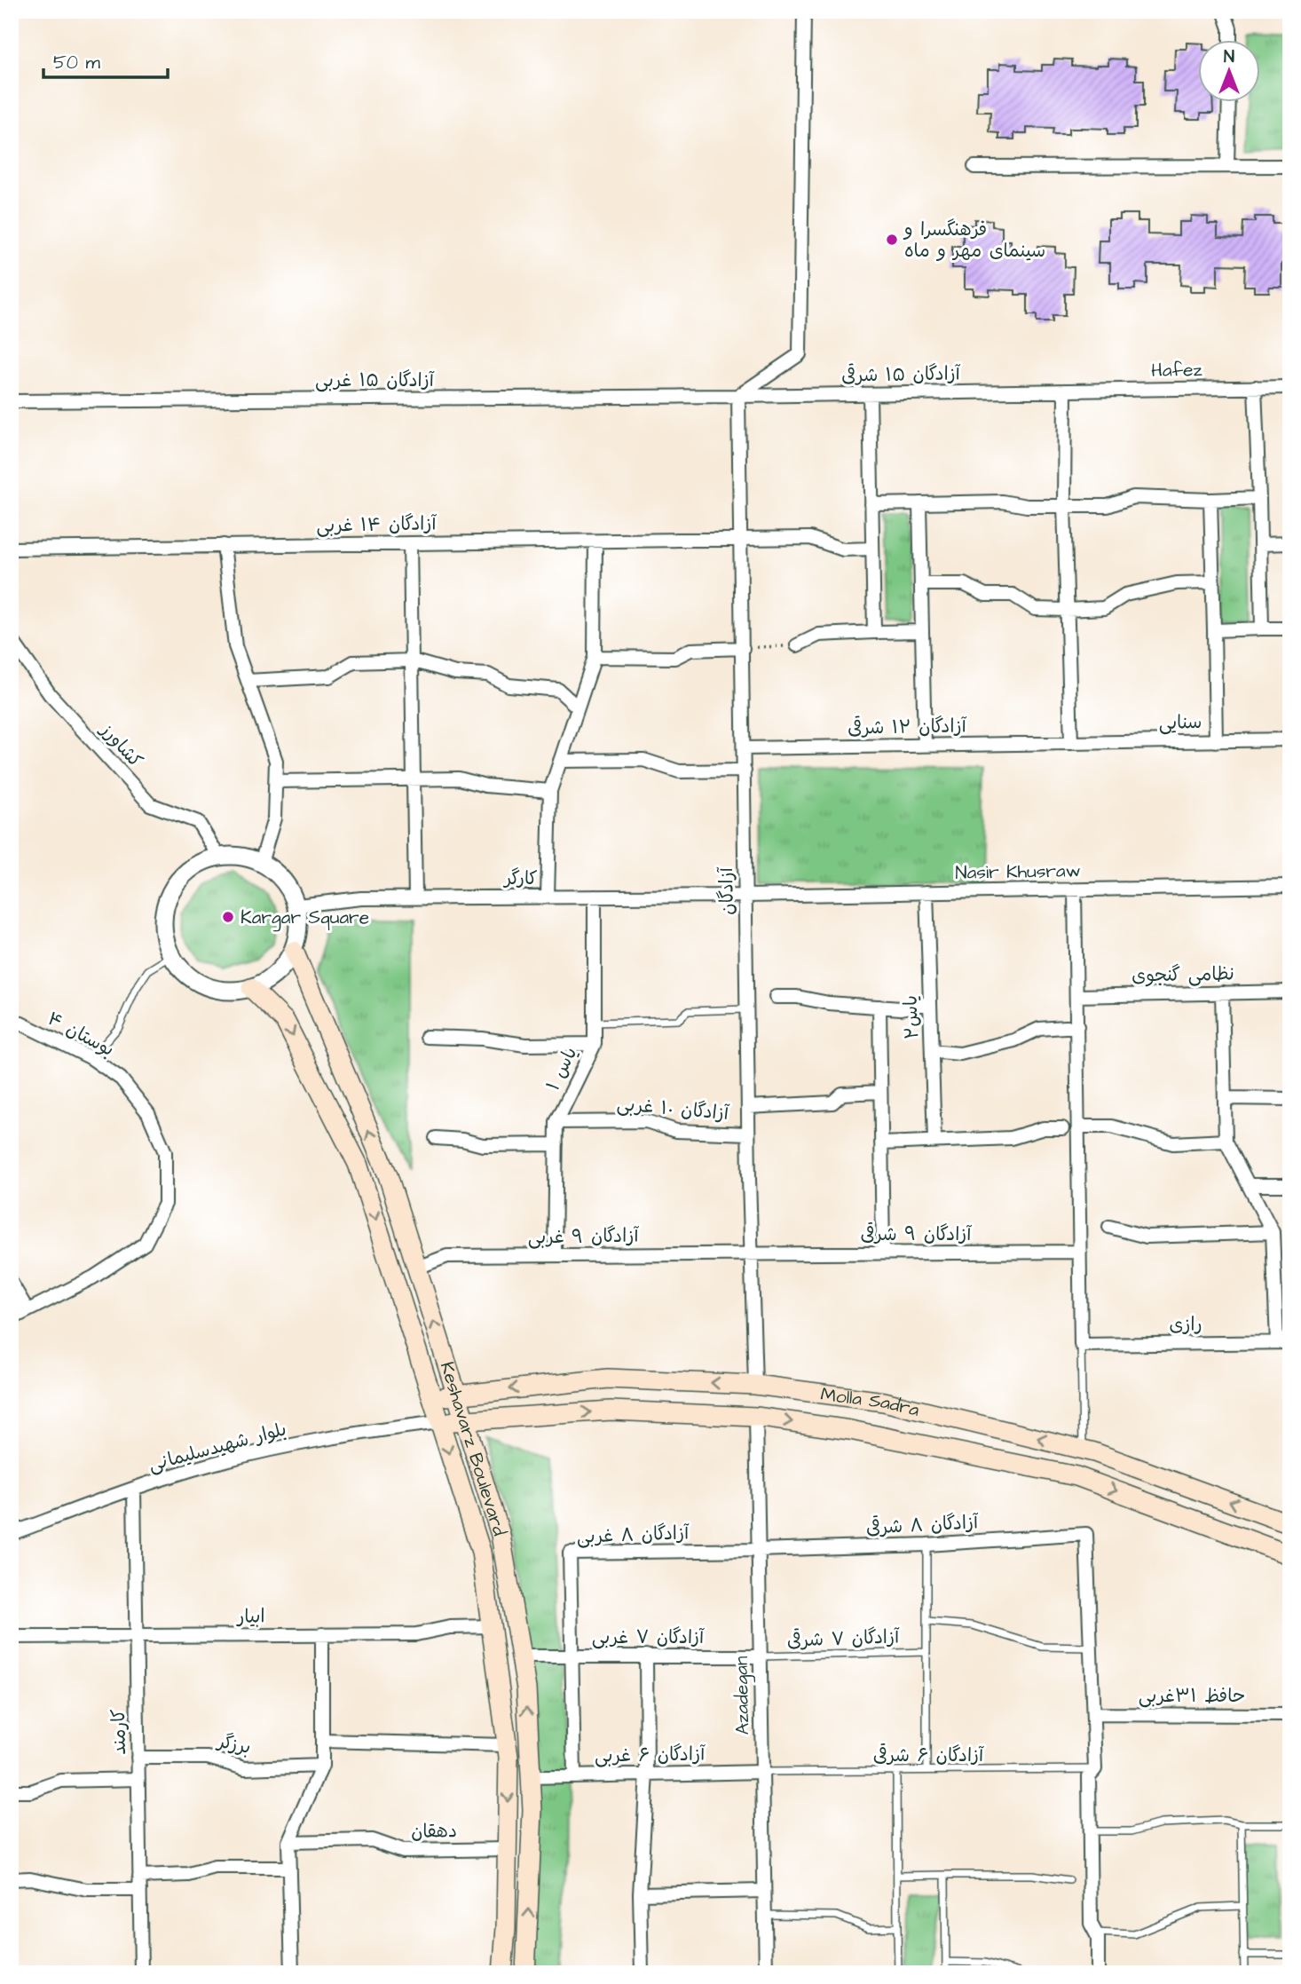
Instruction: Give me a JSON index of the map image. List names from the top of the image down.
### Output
{
  "streets": {
    "main road": ["Molla Sadra", "Keshavarz Boulevard"],
    "street": [
      "Hafez",
      "آزادگان ۱۵ شرقی",
      "آزادگان ۱۵ غربی",
      "آزادگان ۱۴ غربی",
      "سنایی",
      "آزادگان ۱۲ شرقی",
      "کشاورز",
      "Nasir Khusraw",
      "کارگر",
      "آزادگان",
      "نظامی گنجوی",
      "یاس۲",
      "بوستان ۴",
      "یاس ۱",
      "آزادگان ۱۰ غربی",
      "آزادگان ۹ شرقی",
      "آزادگان ۹ غربی",
      "رازی",
      "بلوار شهیدسلیمانی",
      "آزادگان ۸ شرقی",
      "آزادگان ۸ غربی",
      "ابیار",
      "آزادگان ۷ غربی",
      "Azadegan",
      "حافظ ۳۱غربی",
      "کارمند",
      "برزگر",
      "آزادگان ۶ غربی",
      "دهقان"
    ],
    "lane": ["آزادگان ۷ شرقی", "آزادگان ۶ شرقی"]
  },
  "crossings": [
    ["Hafez", "آزادگان ۱۵ شرقی"],
    ["آزادگان ۱۵ شرقی", "آزادگان ۱۵ غربی"],
    ["آزادگان ۱۵ شرقی", "آزادگان"],
    ["آزادگان ۱۵ غربی", "آزادگان"],
    ["آزادگان ۱۴ غربی", "آزادگان"],
    ["سنایی", "آزادگان ۱۲ شرقی"],
    ["آزادگان ۱۲ شرقی", "آزادگان"],
    ["کشاورز", "کارگر"],
    ["کشاورز", "Keshavarz Boulevard"],
    ["Nasir Khusraw", "کارگر"],
    ["Nasir Khusraw", "آزادگان"],
    ["Nasir Khusraw", "یاس۲"],
    ["کارگر", "آزادگان"],
    ["کارگر", "یاس ۱"],
    ["کارگر", "Keshavarz Boulevard"],
    ["آزادگان", "آزادگان ۱۰ غربی"],
    ["آزادگان", "آزادگان ۹ شرقی"],
    ["آزادگان", "آزادگان ۹ غربی"],
    ["آزادگان", "Molla Sadra"],
    ["یاس ۱", "آزادگان ۱۰ غربی"],
    ["یاس ۱", "آزادگان ۹ غربی"],
    ["آزادگان ۹ شرقی", "آزادگان ۹ غربی"],
    ["آزادگان ۹ غربی", "Keshavarz Boulevard"],
    ["Molla Sadra", "بلوار شهیدسلیمانی"],
    ["Molla Sadra", "Keshavarz Boulevard"],
    ["Molla Sadra", "Azadegan"],
    ["بلوار شهیدسلیمانی", "Keshavarz Boulevard"],
    ["بلوار شهیدسلیمانی", "کارمند"],
    ["Keshavarz Boulevard", "ابیار"],
    ["Keshavarz Boulevard", "آزادگان ۷ غربی"],
    ["Keshavarz Boulevard", "آزادگان ۶ غربی"],
    ["Keshavarz Boulevard", "دهقان"],
    ["آزادگان ۸ شرقی", "آزادگان ۸ غربی"],
    ["آزادگان ۸ شرقی", "Azadegan"],
    ["آزادگان ۸ غربی", "آزادگان ۷ غربی"],
    ["آزادگان ۸ غربی", "Azadegan"],
    ["ابیار", "کارمند"],
    ["آزادگان ۷ غربی", "آزادگان ۷ شرقی"],
    ["آزادگان ۷ غربی", "Azadegan"],
    ["آزادگان ۷ شرقی", "Azadegan"],
    ["Azadegan", "آزادگان ۶ غربی"],
    ["Azadegan", "آزادگان ۶ شرقی"],
    ["کارمند", "برزگر"],
    ["آزادگان ۶ غربی", "آزادگان ۶ شرقی"]
  ],
  "places": ["فرهنگسرا و سینمای مهر و ماه", "Kargar Square"],
  "scale_bar": "50 m",
  "north": "top"
}
